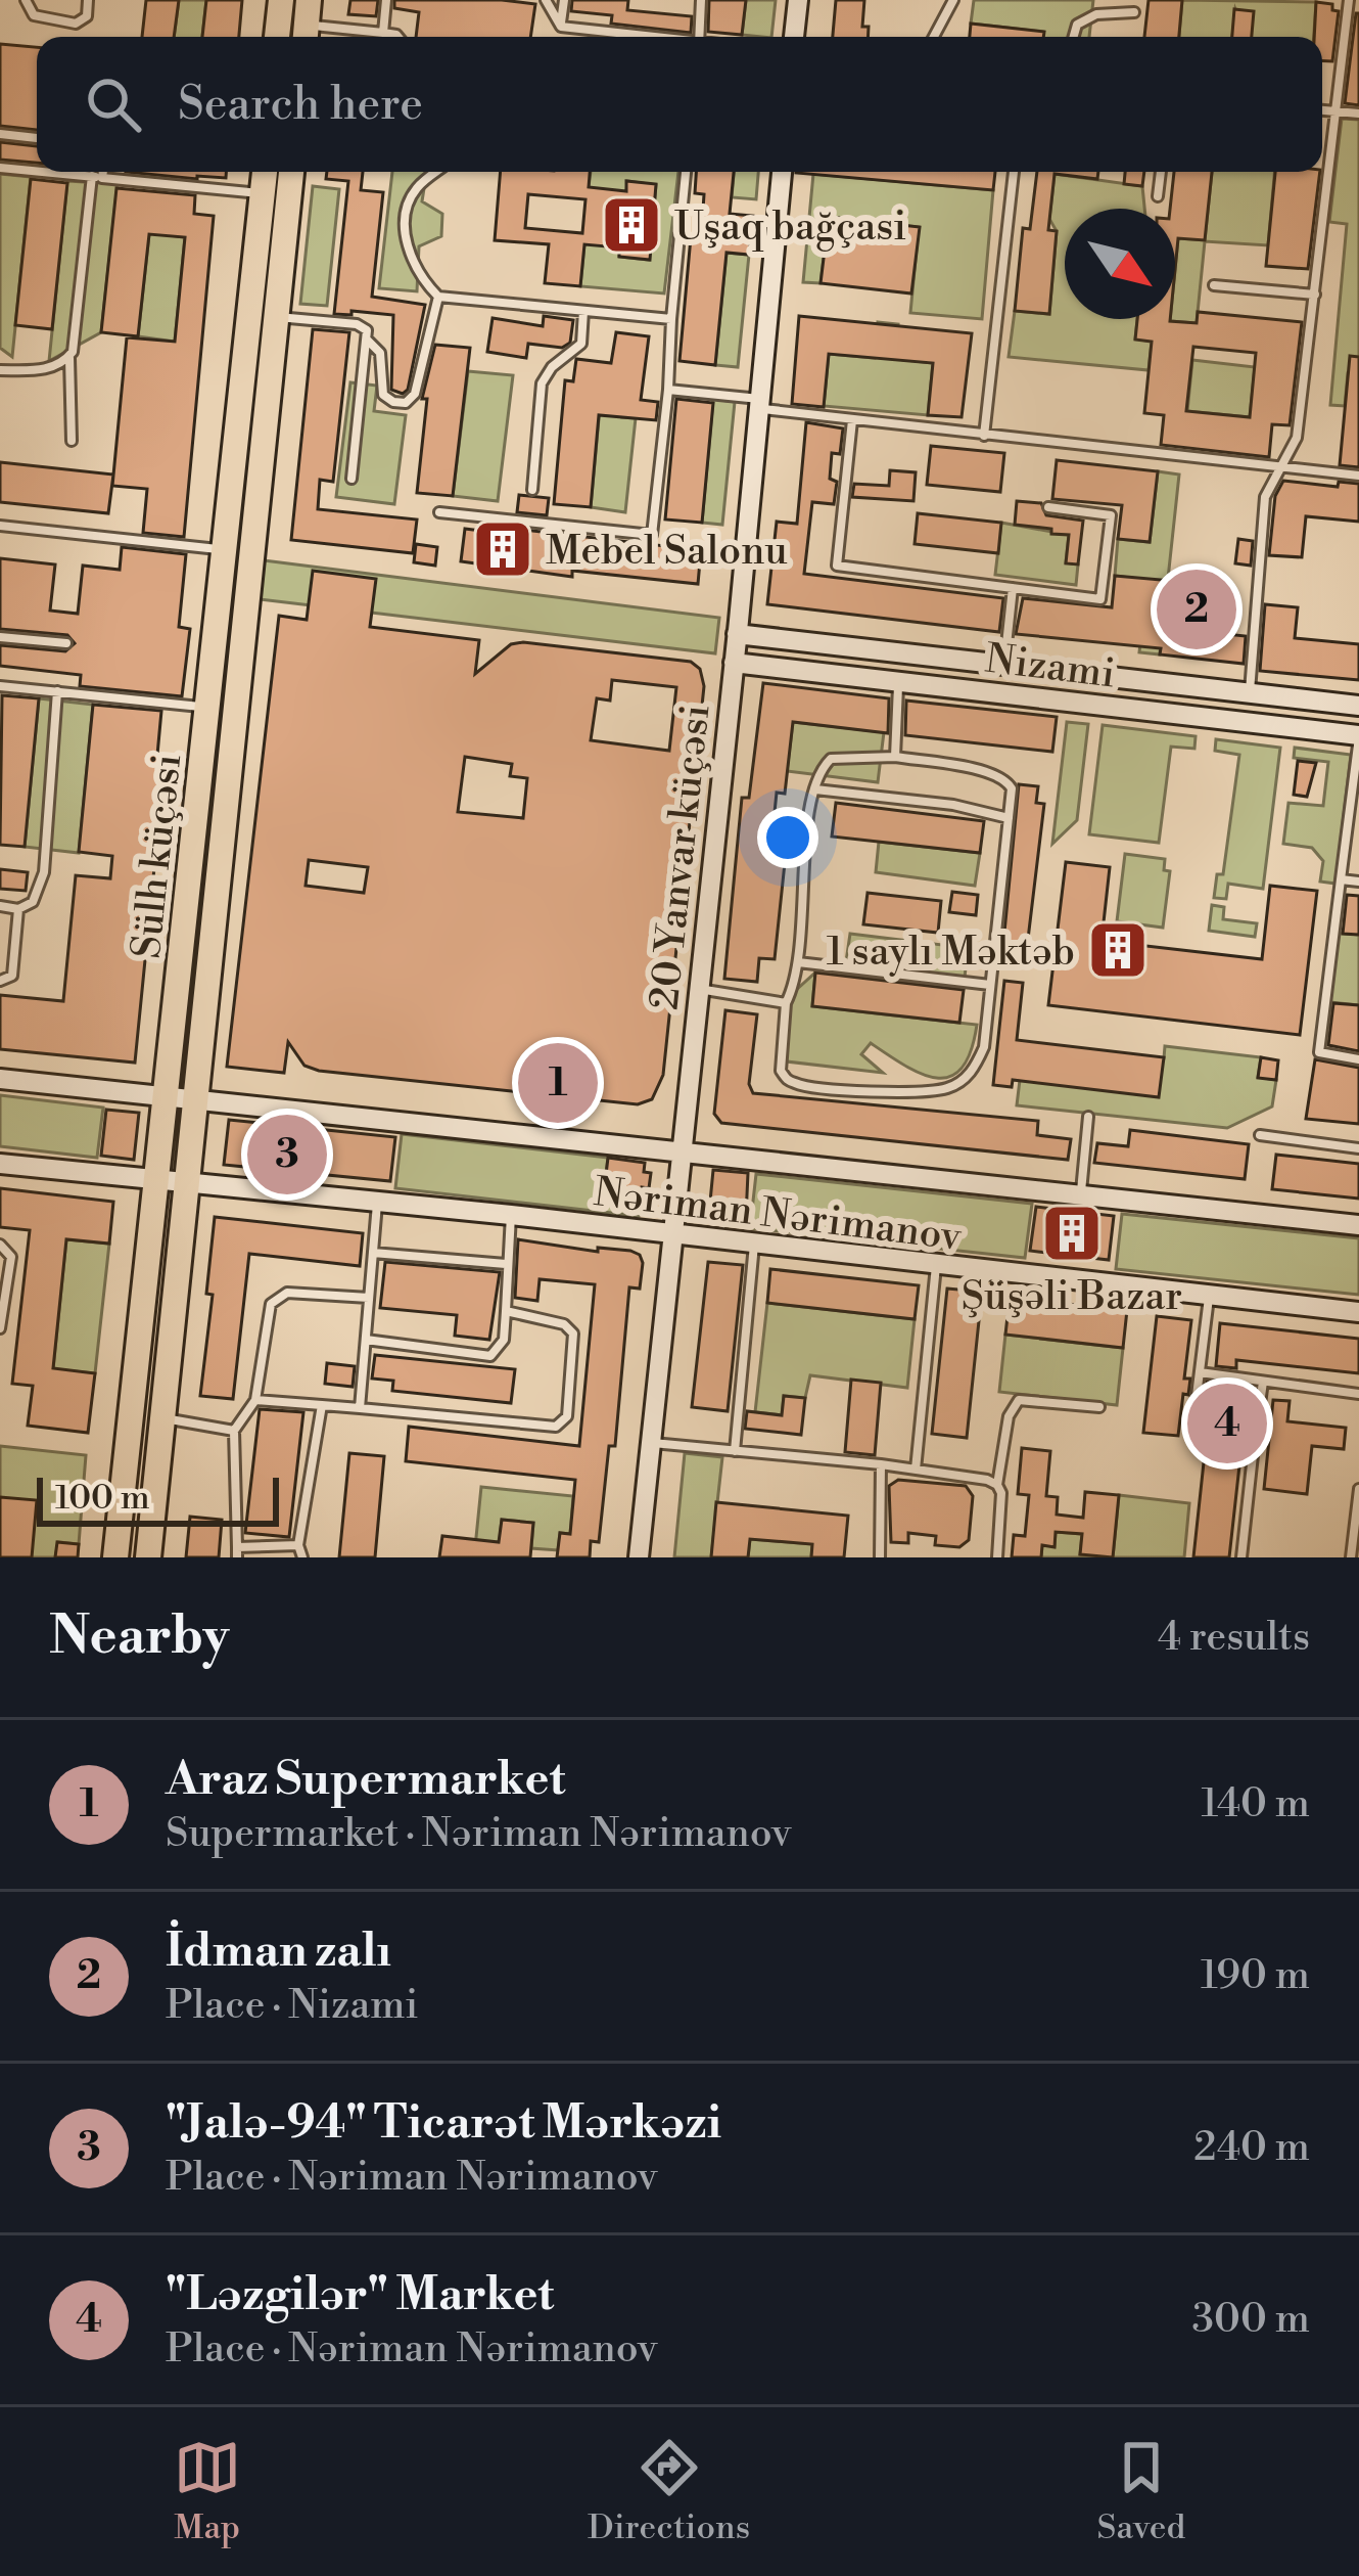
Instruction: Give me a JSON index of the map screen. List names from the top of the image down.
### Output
{
  "streets": {
    "highway": ["Sülh küçəsi"],
    "main road": ["Nizami", "20 Yanvar küçəsi", "Nəriman Nərimanov"]
  },
  "crossings": [
    ["Nizami", "20 Yanvar küçəsi"],
    ["Sülh küçəsi", "Nəriman Nərimanov"],
    ["20 Yanvar küçəsi", "Nəriman Nərimanov"]
  ],
  "places": {
    "building": [
      "Uşaq bağçasi",
      "Mebel Salonu",
      "1 saylı Məktəb",
      "Şüşəli Bazar"
    ]
  },
  "scale_bar": "100 m",
  "north": "bottom right",
  "page": {
    "search": "Search here",
    "pins": [
      "2",
      "1",
      "3",
      "4"
    ],
    "scale": "100 m",
    "heading": ["Nearby", "4 results"],
    "list": [
      {
        "mark": "1",
        "name": "Araz Supermarket",
        "note": "Supermarket · Nəriman Nərimanov",
        "value": "140 m"
      },
      {
        "mark": "2",
        "name": "İdman zalı",
        "note": "Place · Nizami",
        "value": "190 m"
      },
      {
        "mark": "3",
        "name": "\"Jalə-94\" Ticarət Mərkəzi",
        "note": "Place · Nəriman Nərimanov",
        "value": "240 m"
      },
      {
        "mark": "4",
        "name": "\"Ləzgilər\" Market",
        "note": "Place · Nəriman Nərimanov",
        "value": "300 m"
      }
    ],
    "nav": ["Map", "Directions", "Saved"]
  }
}
